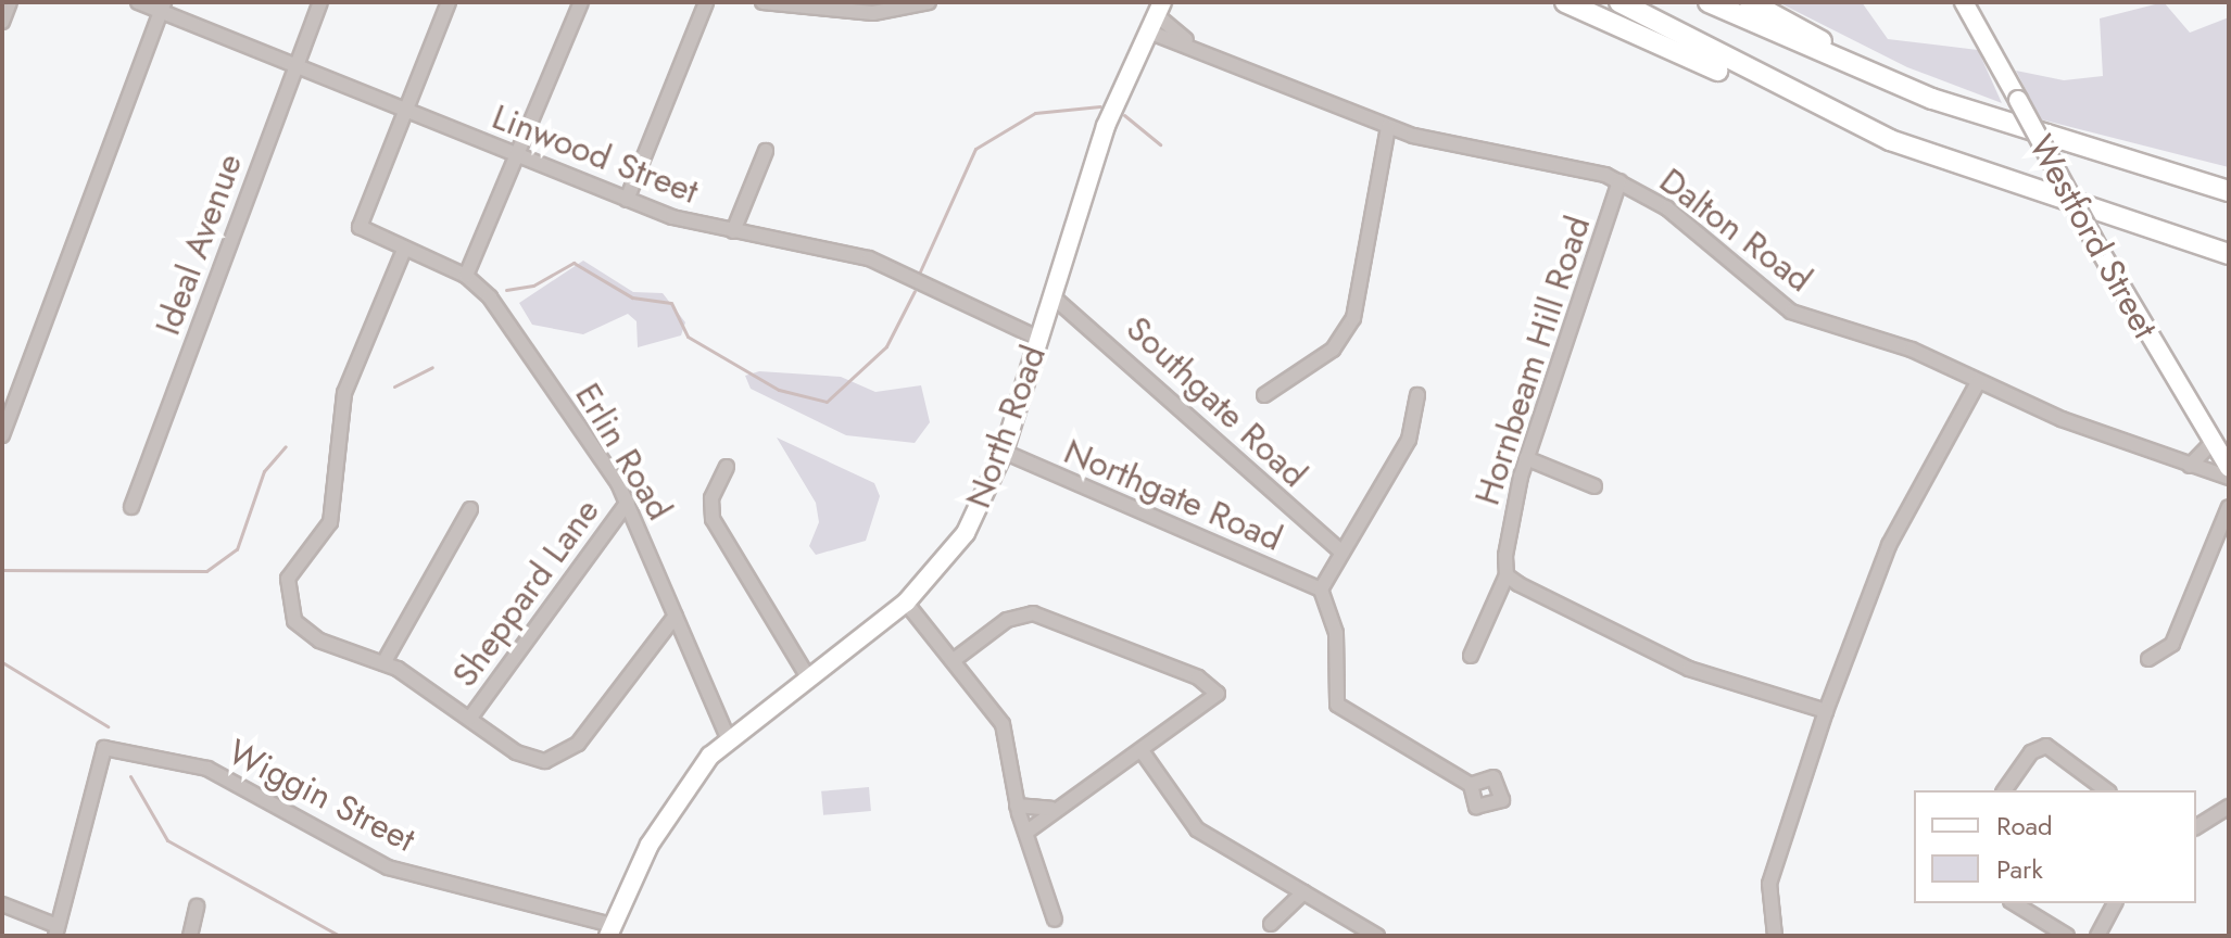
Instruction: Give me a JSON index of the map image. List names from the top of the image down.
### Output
{
  "streets": {
    "main road": ["Westford Street", "North Road"],
    "street": [
      "Linwood Street",
      "Dalton Road",
      "Ideal Avenue",
      "Hornbeam Hill Road",
      "Southgate Road",
      "Erlin Road",
      "Northgate Road",
      "Sheppard Lane",
      "Wiggin Street"
    ]
  },
  "crossings": [
    ["Linwood Street", "Ideal Avenue"],
    ["Linwood Street", "North Road"],
    ["Linwood Street", "Erlin Road"],
    ["Dalton Road", "Hornbeam Hill Road"],
    ["Dalton Road", "North Road"],
    ["Southgate Road", "North Road"],
    ["North Road", "Erlin Road"],
    ["North Road", "Northgate Road"],
    ["North Road", "Wiggin Street"],
    ["Erlin Road", "Sheppard Lane"]
  ],
  "legend": ["Road", "Park"]
}
